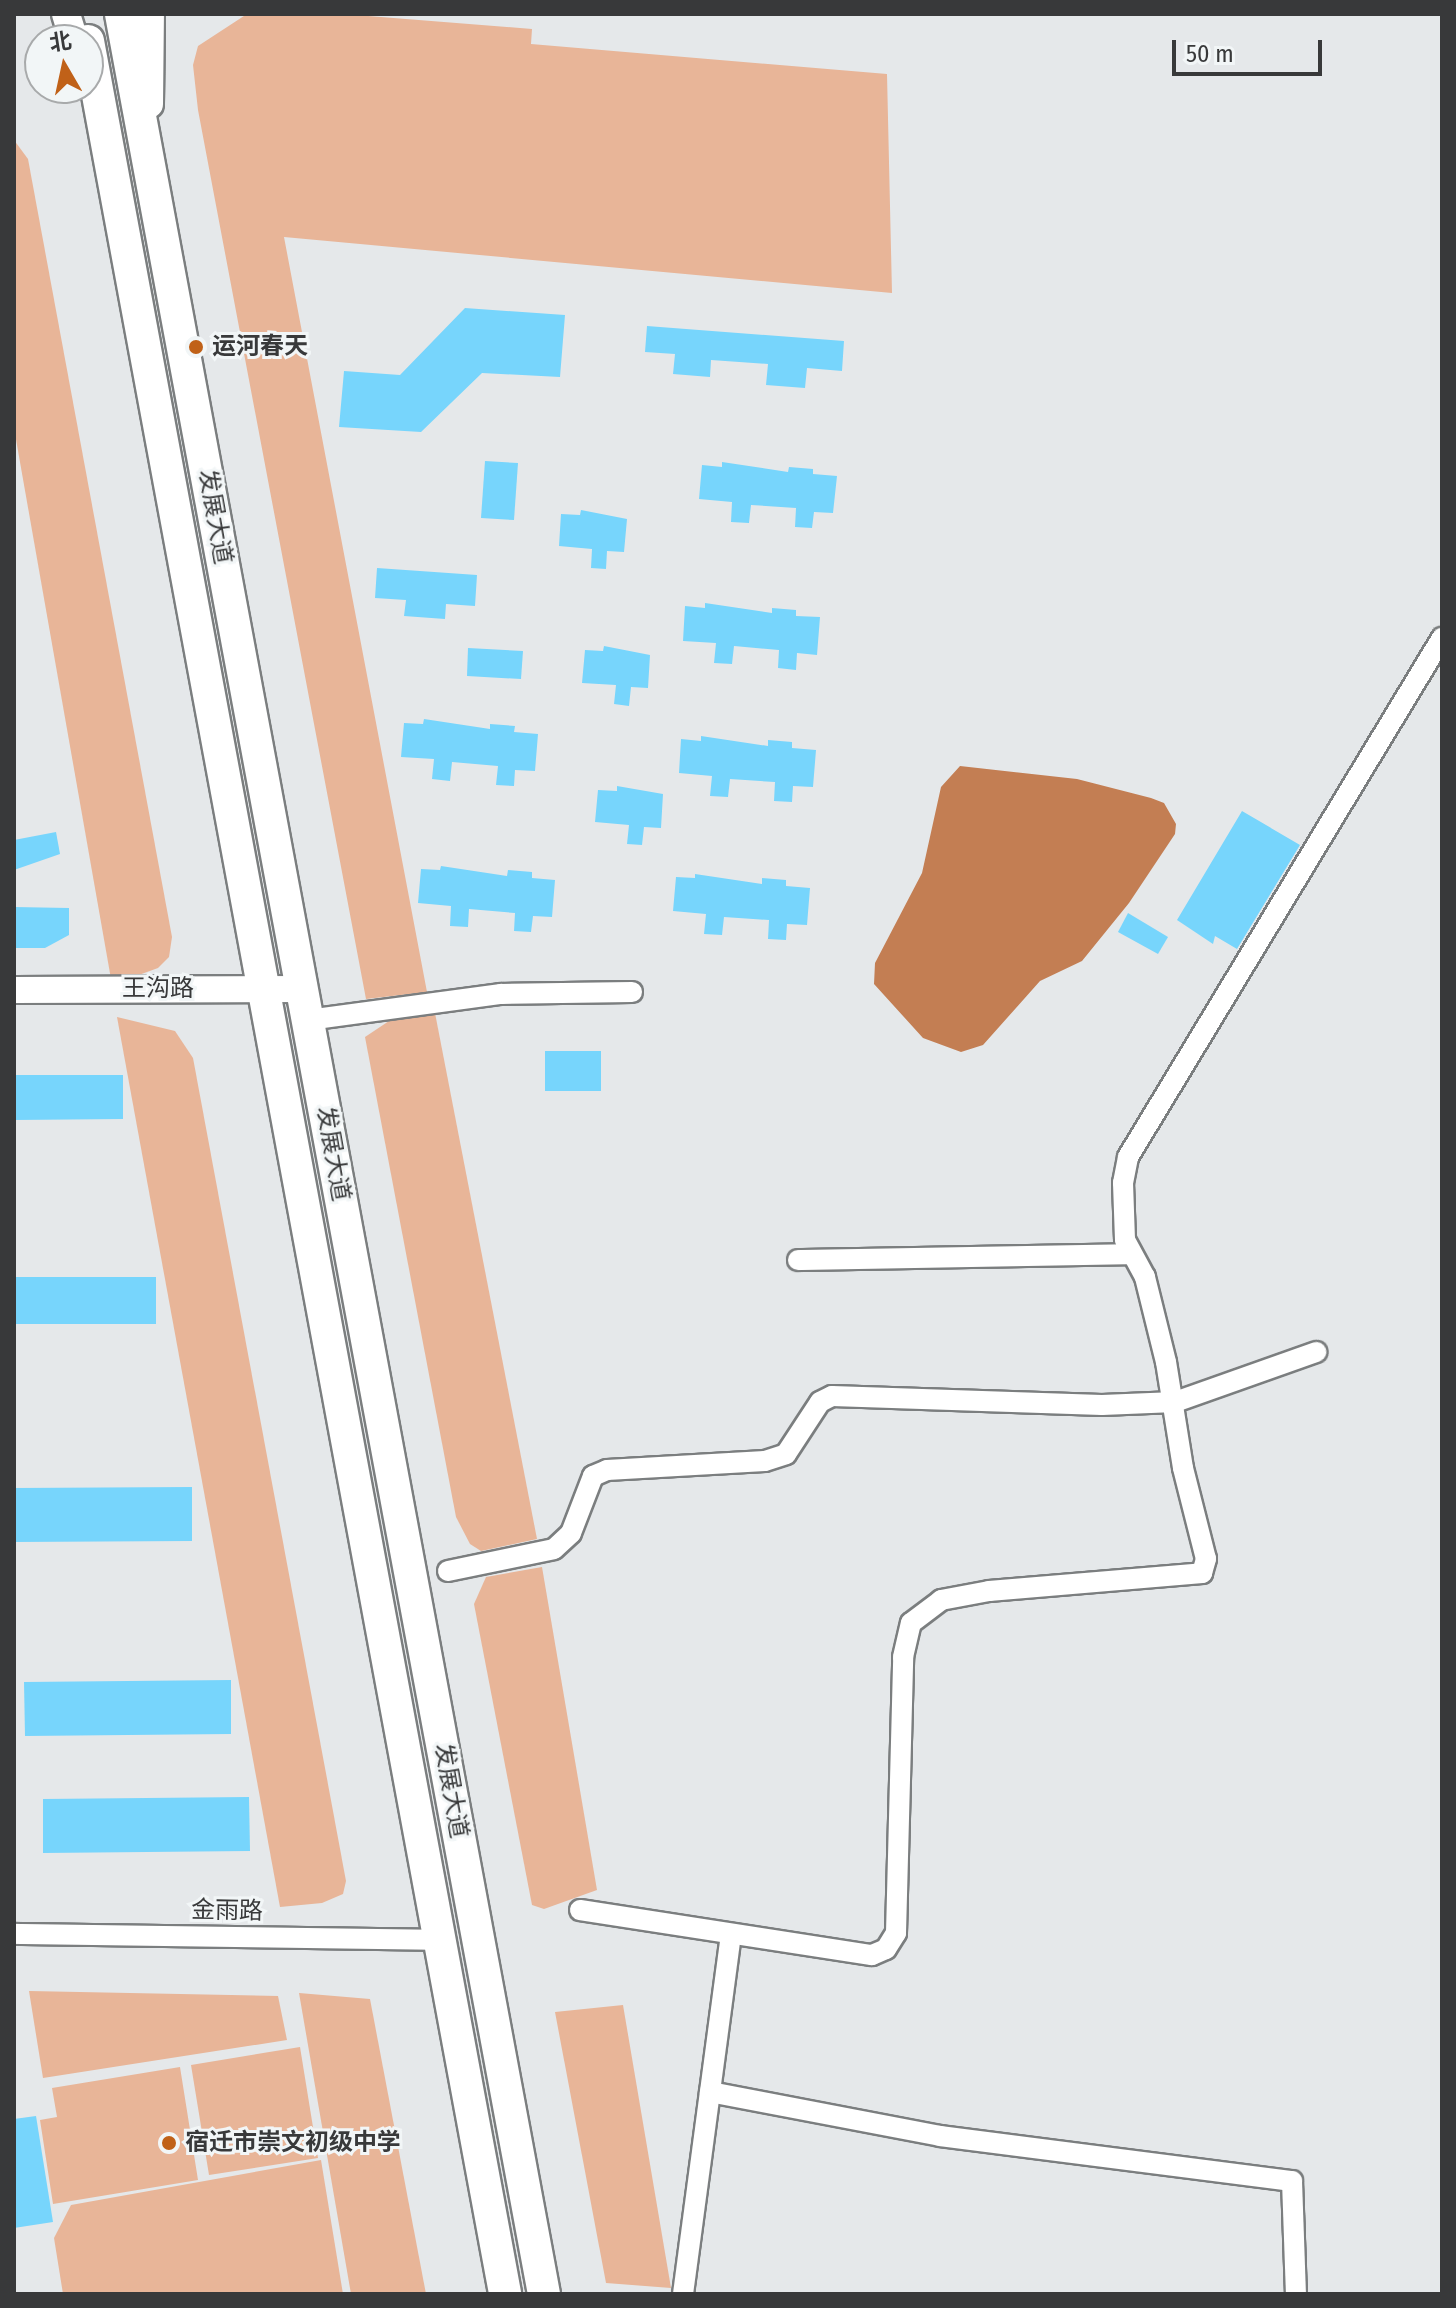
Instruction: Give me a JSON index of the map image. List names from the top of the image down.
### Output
{
  "streets": {
    "main road": ["发展大道"],
    "street": ["王沟路", "金雨路"]
  },
  "crossings": [
    ["发展大道", "王沟路"],
    ["发展大道", "金雨路"]
  ],
  "places": ["运河春天", "宿迁市崇文初级中学"],
  "scale_bar": "50 m",
  "north": "top"
}
